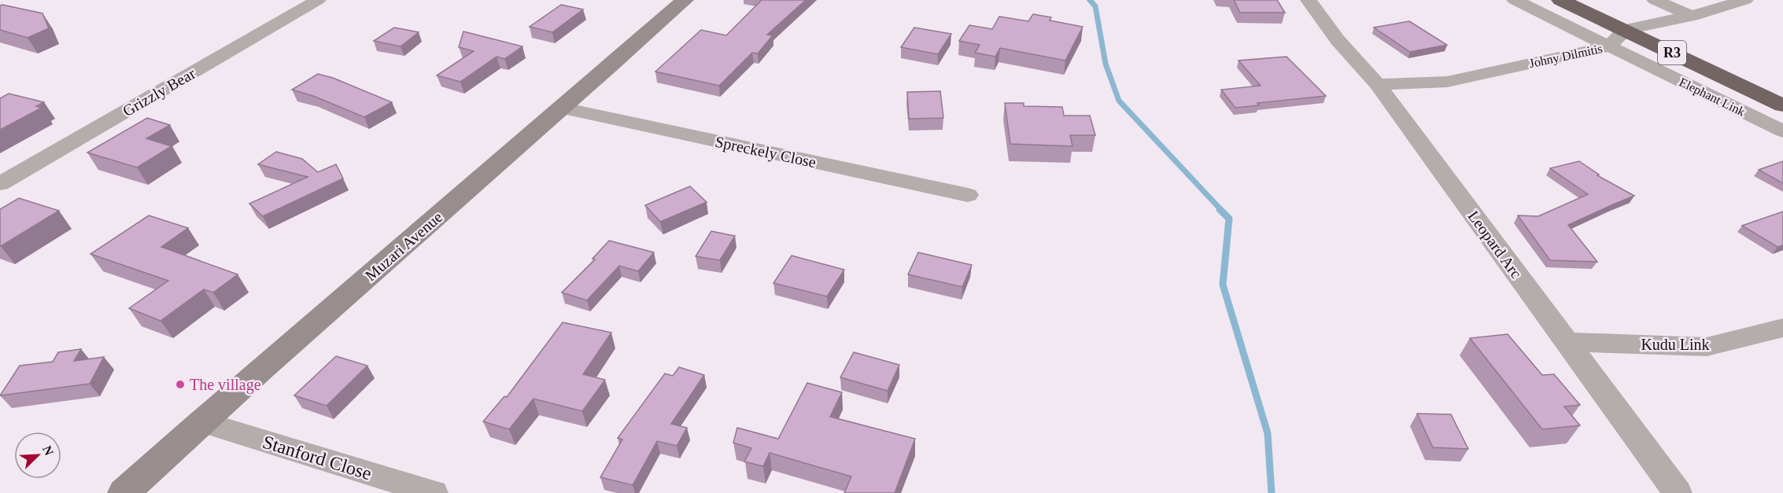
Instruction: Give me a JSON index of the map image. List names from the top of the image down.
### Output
{
  "streets": {
    "highway": ["R3"],
    "street": [
      "Johny Dilmitis",
      "Grizzly Bear",
      "Elephant Link",
      "Spreckely Close",
      "Leopard Arc",
      "Muzari Avenue",
      "Kudu Link",
      "Stanford Close"
    ]
  },
  "crossings": [
    ["R3", "Johny Dilmitis"],
    ["Johny Dilmitis", "Elephant Link"],
    ["Johny Dilmitis", "Leopard Arc"],
    ["Spreckely Close", "Muzari Avenue"],
    ["Leopard Arc", "Kudu Link"],
    ["Muzari Avenue", "Stanford Close"]
  ],
  "places": ["The village"],
  "north": "top right"
}
